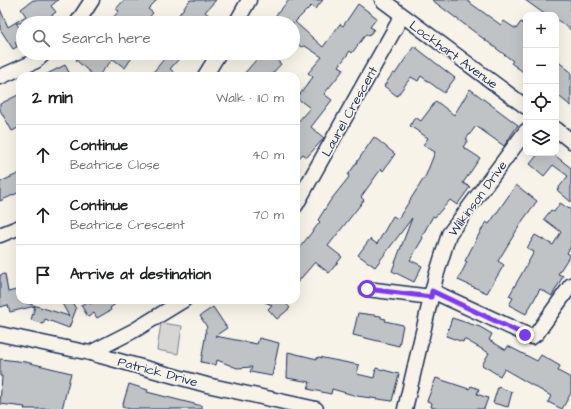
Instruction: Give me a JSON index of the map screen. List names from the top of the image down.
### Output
{
  "streets": {
    "street": [
      "Lockhart Avenue",
      "Laurel Crescent",
      "Wilkinson Drive",
      "Patrick Drive"
    ]
  },
  "crossings": [
    ["Lockhart Avenue", "Laurel Crescent"]
  ],
  "page": {
    "map_buttons": ["+", "−"],
    "search": "Search here",
    "heading": ["2 min", "Walk · 110 m"],
    "list": [
      ["Continue", "Beatrice Close", "40 m"],
      ["Continue", "Beatrice Crescent", "70 m"],
      "Arrive at destination"
    ]
  }
}
